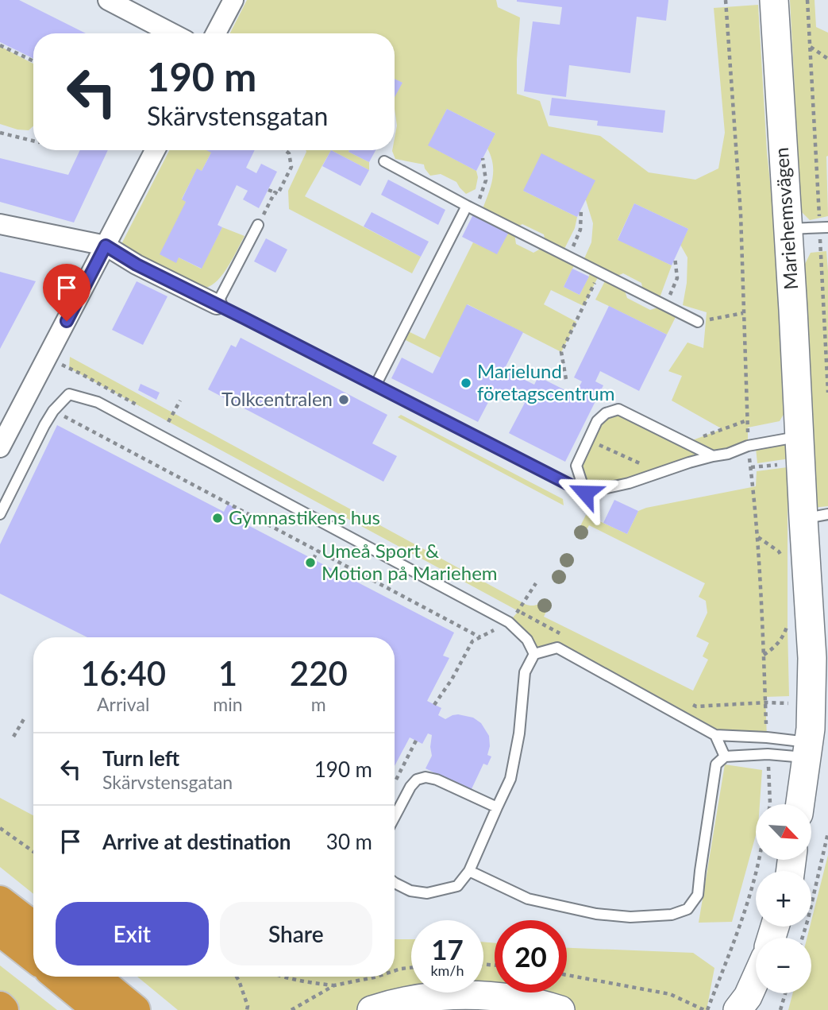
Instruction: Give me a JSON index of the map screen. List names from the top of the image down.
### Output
{
  "streets": {
    "street": ["Mariehemsvägen"]
  },
  "places": [
    "Marielund företagscentrum",
    "Tolkcentralen",
    "Gymnastikens hus",
    "Umeå Sport & Motion på Mariehem"
  ],
  "north": "bottom right",
  "page": {
    "turn": ["190 m", "Skärvstensgatan"],
    "eta": [
      "16:40",
      "Arrival",
      "1",
      "min",
      "220",
      "m"
    ],
    "list": [
      {
        "name": "Turn left",
        "note": "Skärvstensgatan",
        "value": "190 m"
      },
      {
        "name": "Arrive at destination",
        "value": "30 m"
      }
    ],
    "map_buttons": ["+", "−"],
    "buttons": ["Exit", "Share"],
    "speed": "17 km/h",
    "limit": "20"
  }
}
